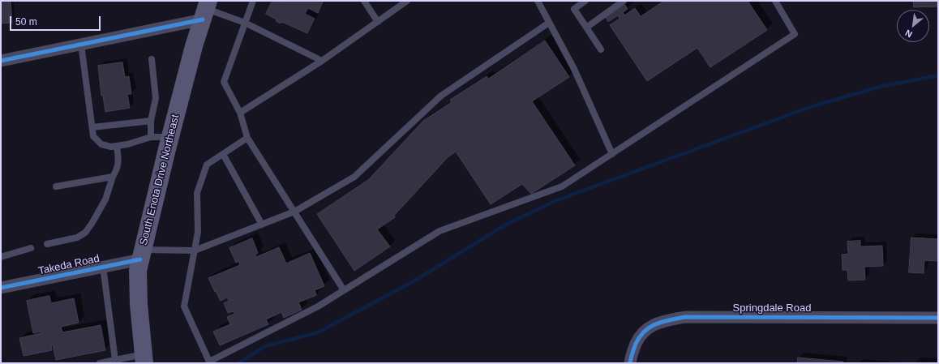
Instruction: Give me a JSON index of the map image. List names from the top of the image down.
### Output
{
  "streets": {
    "main road": ["South Enota Drive Northeast"],
    "street": ["Takeda Road", "Springdale Road"]
  },
  "crossings": [
    ["South Enota Drive Northeast", "Takeda Road"]
  ],
  "scale_bar": "50 m",
  "north": "bottom left"
}
